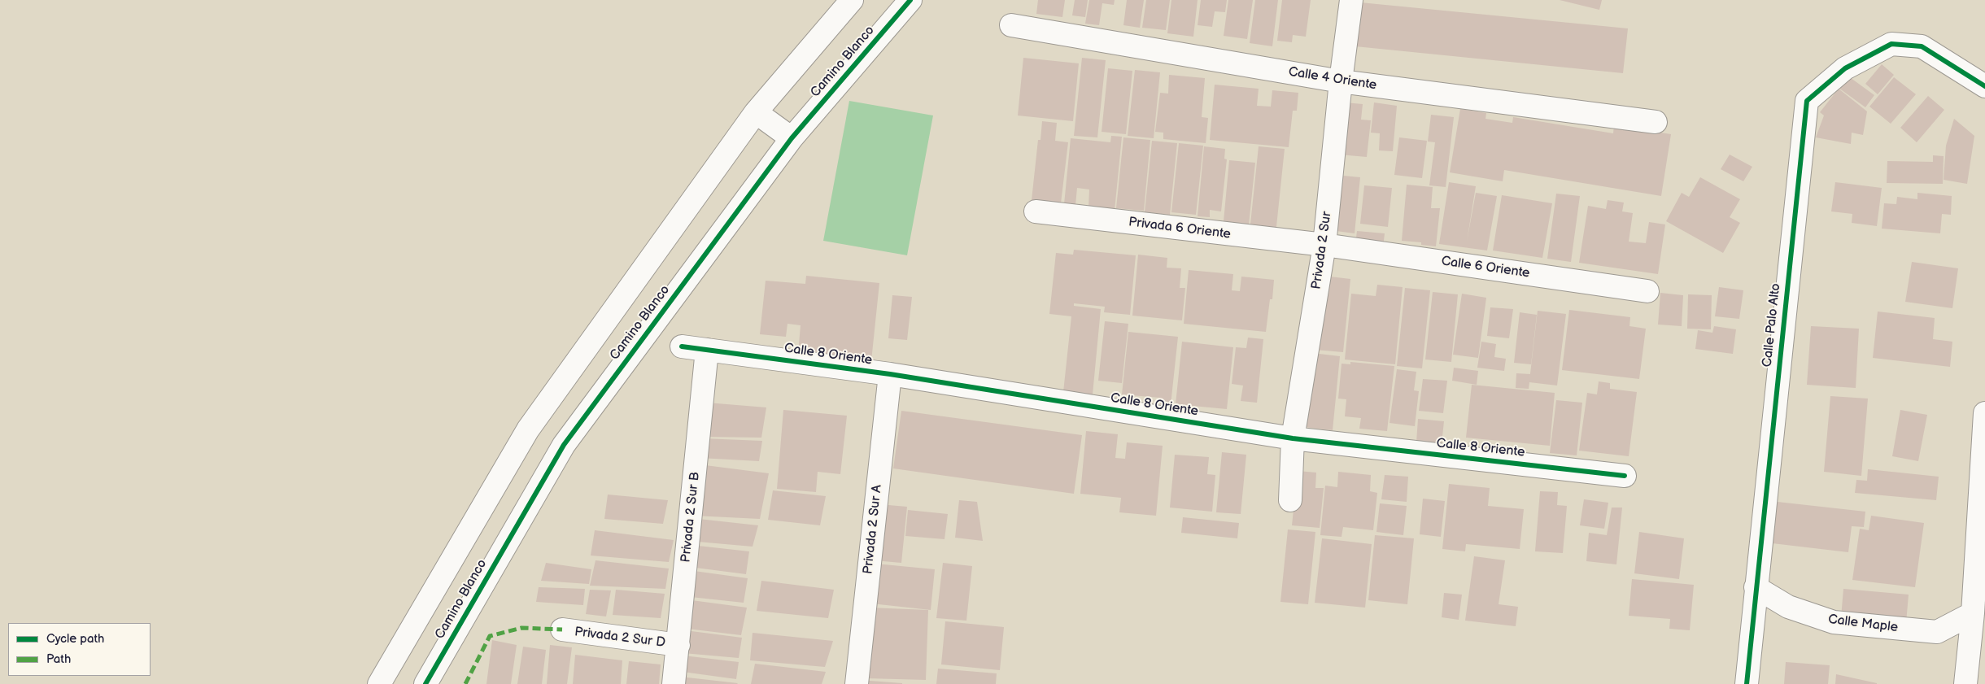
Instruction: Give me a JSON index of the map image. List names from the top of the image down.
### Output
{
  "streets": {
    "street": [
      "Camino Blanco",
      "Calle 4 Oriente",
      "Privada 6 Oriente",
      "Privada 2 Sur",
      "Calle 6 Oriente",
      "Calle Palo Alto",
      "Calle 8 Oriente",
      "Privada 2 Sur B",
      "Privada 2 Sur A",
      "Calle Maple",
      "Privada 2 Sur D"
    ]
  },
  "crossings": [
    ["Calle 4 Oriente", "Privada 2 Sur"],
    ["Privada 6 Oriente", "Privada 2 Sur"],
    ["Privada 6 Oriente", "Calle 6 Oriente"],
    ["Privada 2 Sur", "Calle 6 Oriente"],
    ["Privada 2 Sur", "Calle 8 Oriente"],
    ["Calle Palo Alto", "Calle Maple"],
    ["Calle 8 Oriente", "Privada 2 Sur B"],
    ["Calle 8 Oriente", "Privada 2 Sur A"],
    ["Privada 2 Sur B", "Privada 2 Sur D"]
  ],
  "legend": ["Cycle path", "Path"]
}
